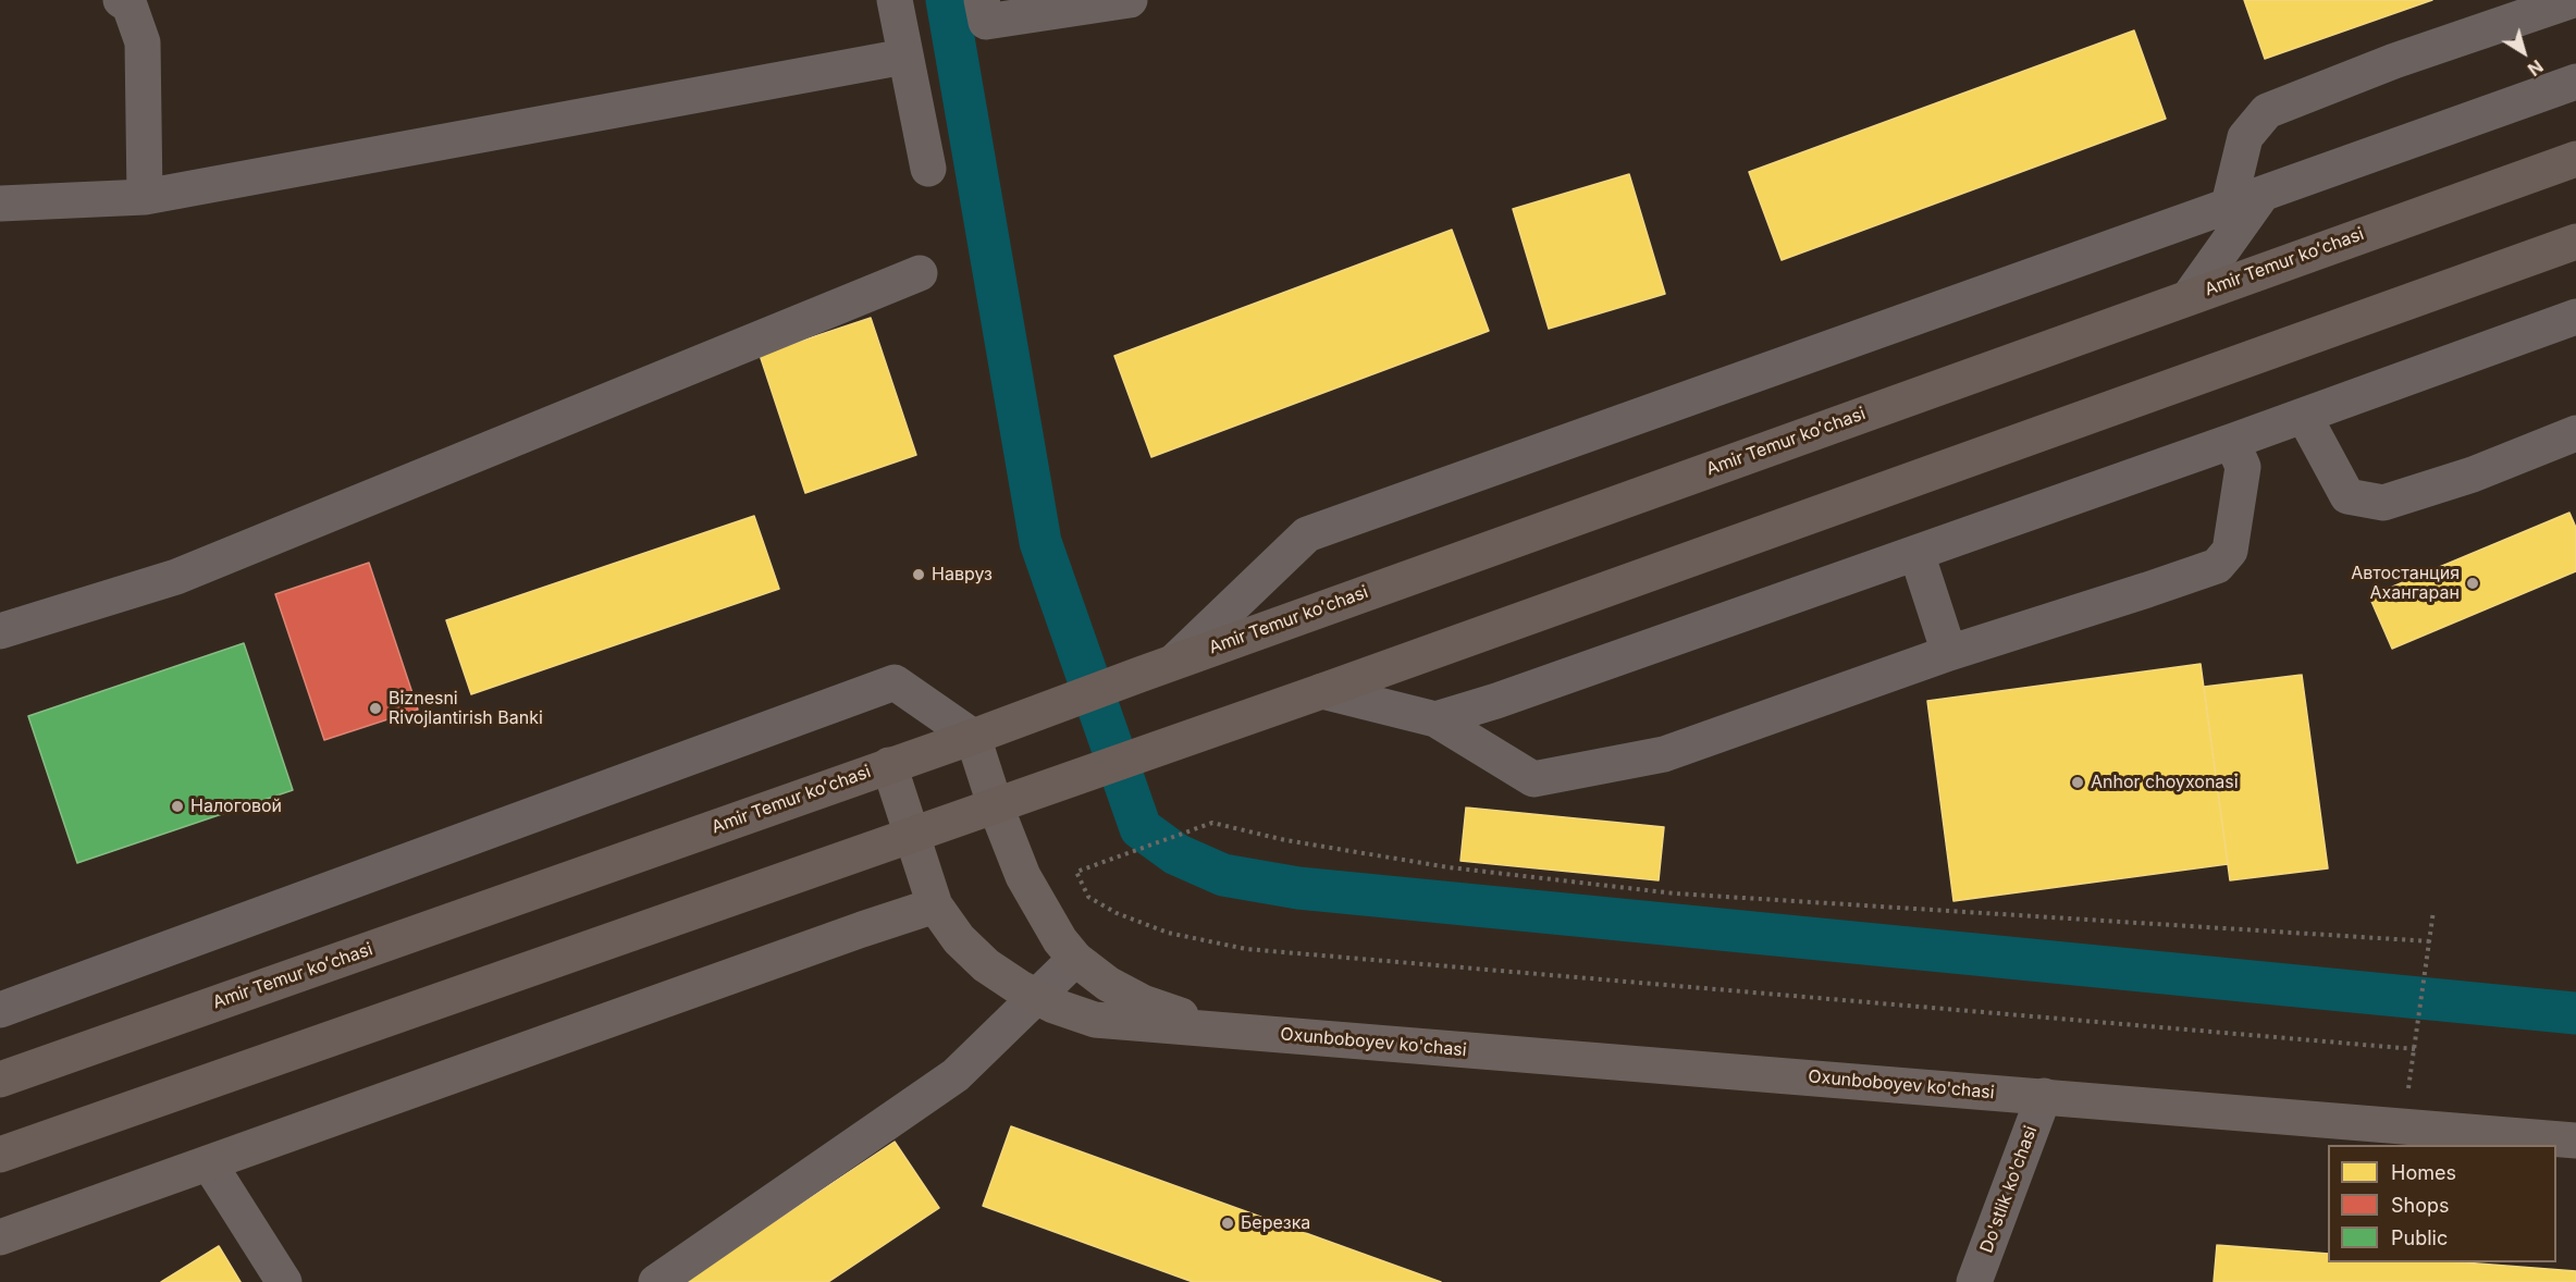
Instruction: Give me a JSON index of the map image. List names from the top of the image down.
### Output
{
  "streets": {
    "highway": ["Amir Temur koʻchasi"],
    "main road": ["Oxunboboyev ko'chasi"],
    "street": ["Do'stlik ko'chasi"]
  },
  "crossings": [
    ["Amir Temur koʻchasi", "Oxunboboyev ko'chasi"],
    ["Oxunboboyev ko'chasi", "Do'stlik ko'chasi"]
  ],
  "places": [
    "Навруз",
    "Автостанция Ахангаран",
    "Biznesni Rivojlantirish Banki",
    "Anhor choyxonasi",
    "Налоговой",
    "Березка"
  ],
  "legend": ["Homes", "Shops", "Public"],
  "north": "bottom right"
}
